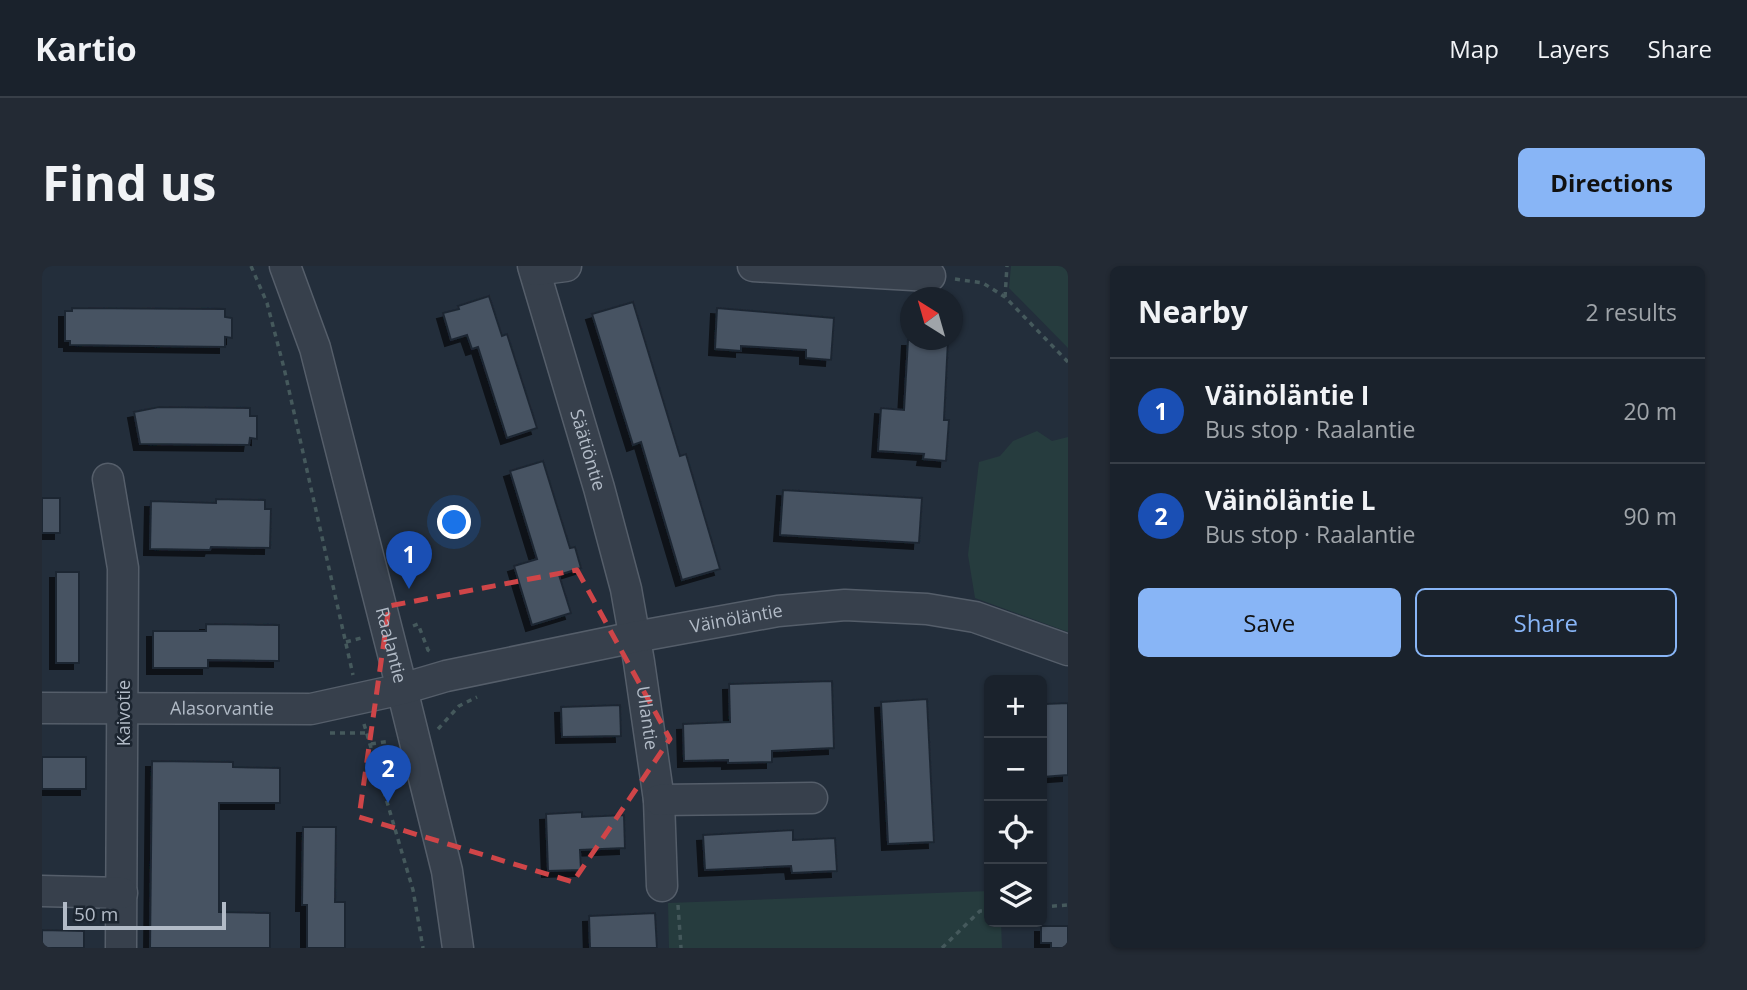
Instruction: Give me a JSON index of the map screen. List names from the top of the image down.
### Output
{
  "streets": {
    "street": [
      "Säätiöntie",
      "Väinöläntie",
      "Raalantie",
      "Alasorvantie",
      "Kaivotie",
      "Ullantie"
    ]
  },
  "crossings": [
    ["Säätiöntie", "Väinöläntie"],
    ["Säätiöntie", "Ullantie"],
    ["Väinöläntie", "Raalantie"],
    ["Väinöläntie", "Alasorvantie"],
    ["Väinöläntie", "Ullantie"],
    ["Raalantie", "Alasorvantie"],
    ["Alasorvantie", "Kaivotie"]
  ],
  "scale_bar": "50 m",
  "north": "top left",
  "page": {
    "header": "Kartio",
    "nav": ["Map", "Layers", "Share"],
    "buttons": [
      "Directions",
      ["Save", "Share"]
    ],
    "title": "Find us",
    "heading": ["Nearby", "2 results"],
    "list": [
      {
        "mark": "1",
        "name": "Väinöläntie I",
        "note": "Bus stop · Raalantie",
        "value": "20 m"
      },
      {
        "mark": "2",
        "name": "Väinöläntie L",
        "note": "Bus stop · Raalantie",
        "value": "90 m"
      }
    ],
    "pins": ["1", "2"],
    "map_buttons": ["+", "−"],
    "scale": "50 m"
  }
}
